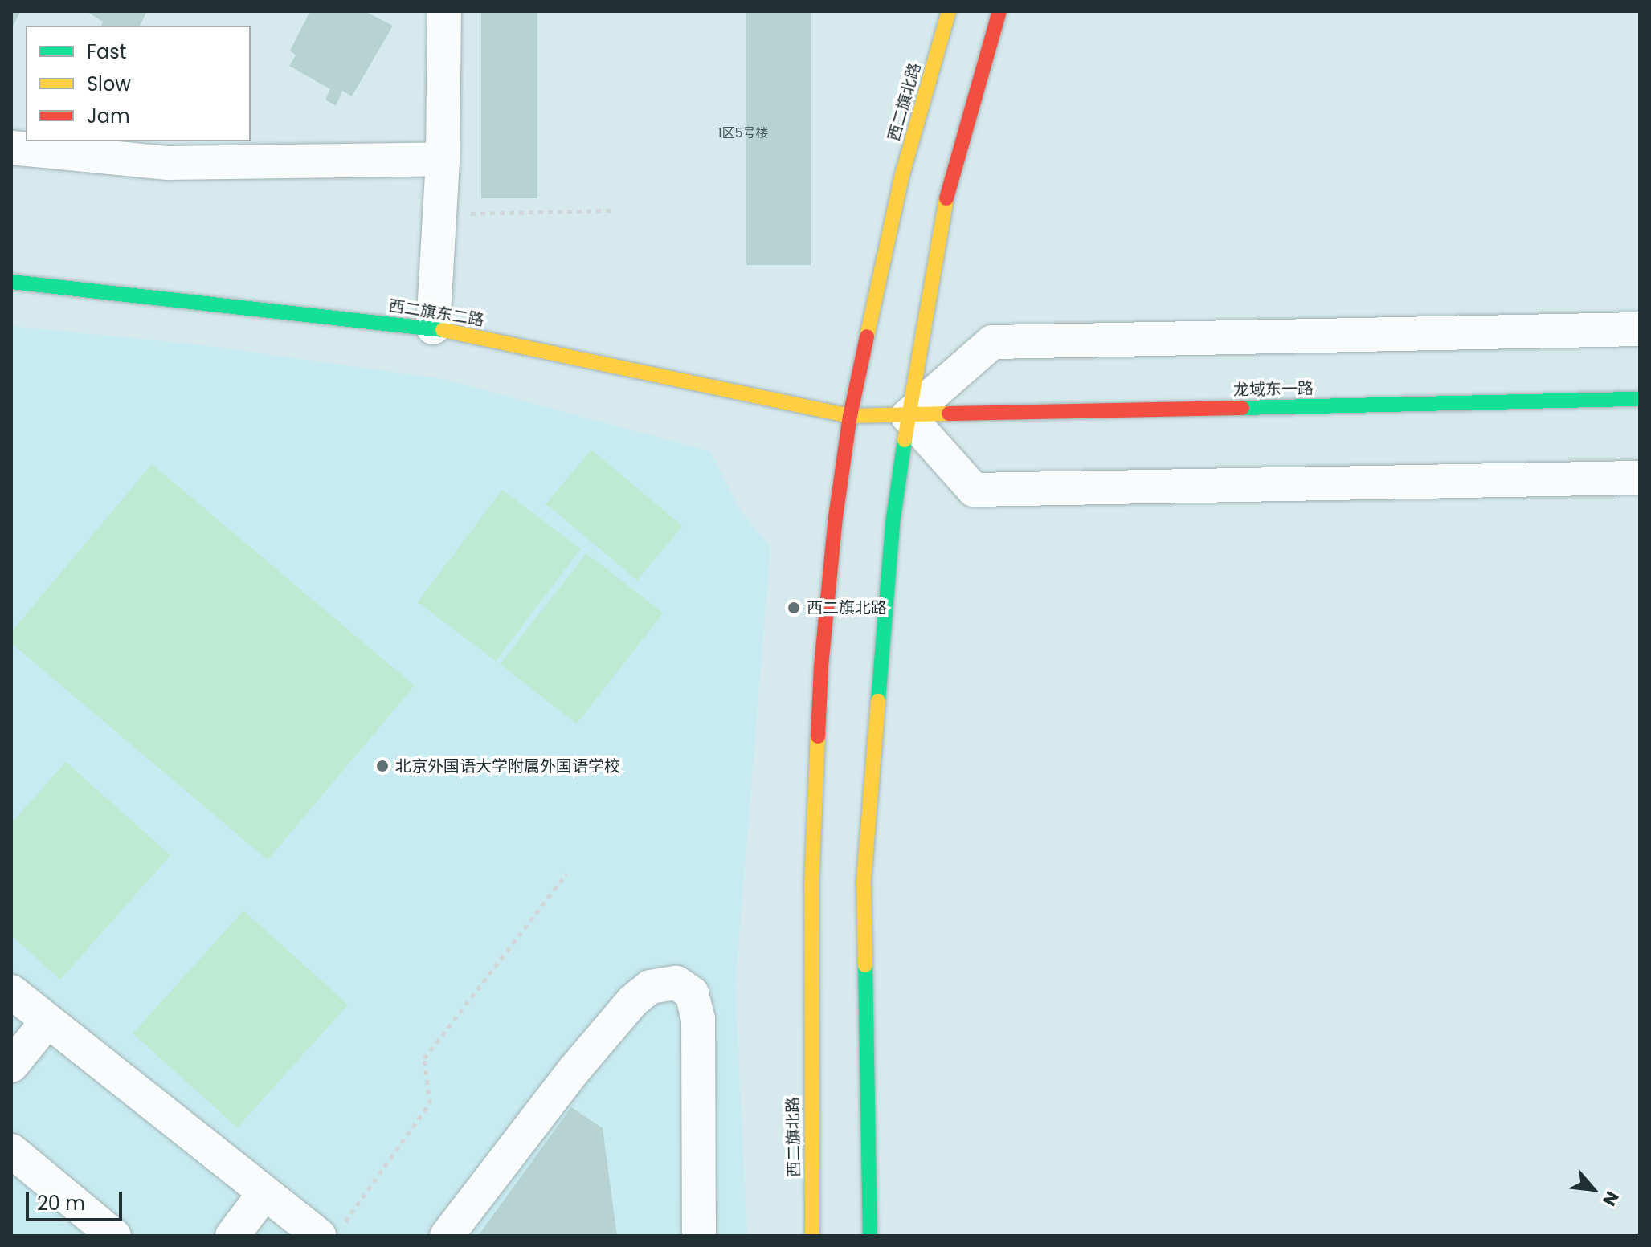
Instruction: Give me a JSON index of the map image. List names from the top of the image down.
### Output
{
  "streets": {
    "main road": ["西二旗北路", "西二旗东二路", "龙域东一路"]
  },
  "crossings": [
    ["西二旗北路", "西二旗东二路"],
    ["西二旗东二路", "龙域东一路"]
  ],
  "places": ["西二旗北路", "北京外国语大学附属外国语学校"],
  "house_numbers": ["1区5号楼"],
  "legend": ["Fast", "Slow", "Jam"],
  "scale_bar": "20 m",
  "north": "bottom right"
}
